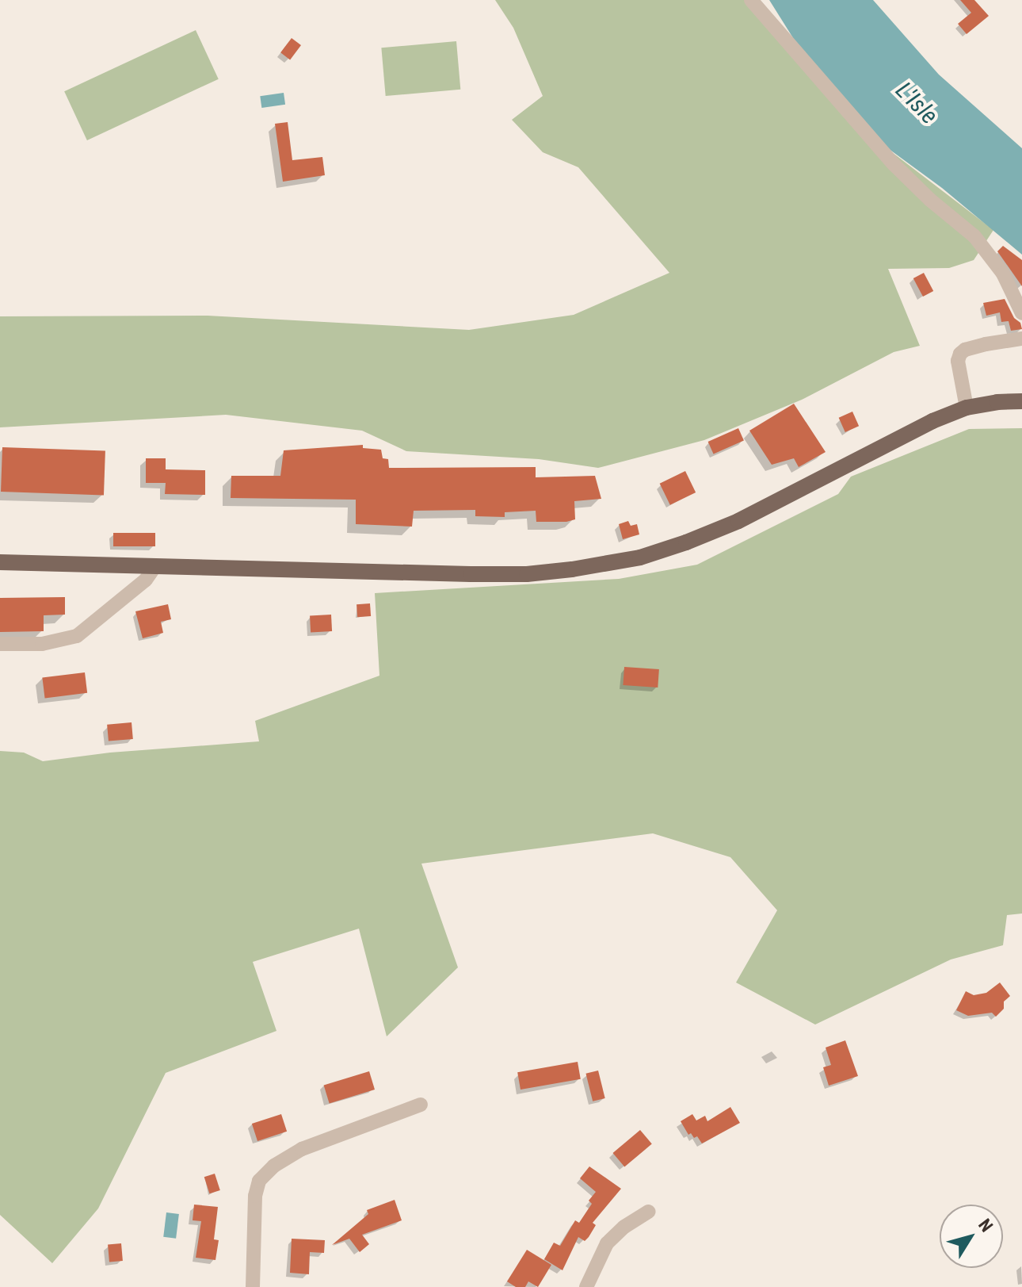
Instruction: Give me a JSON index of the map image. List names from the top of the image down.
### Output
{
  "water": ["L'Isle"],
  "north": "top right"
}
